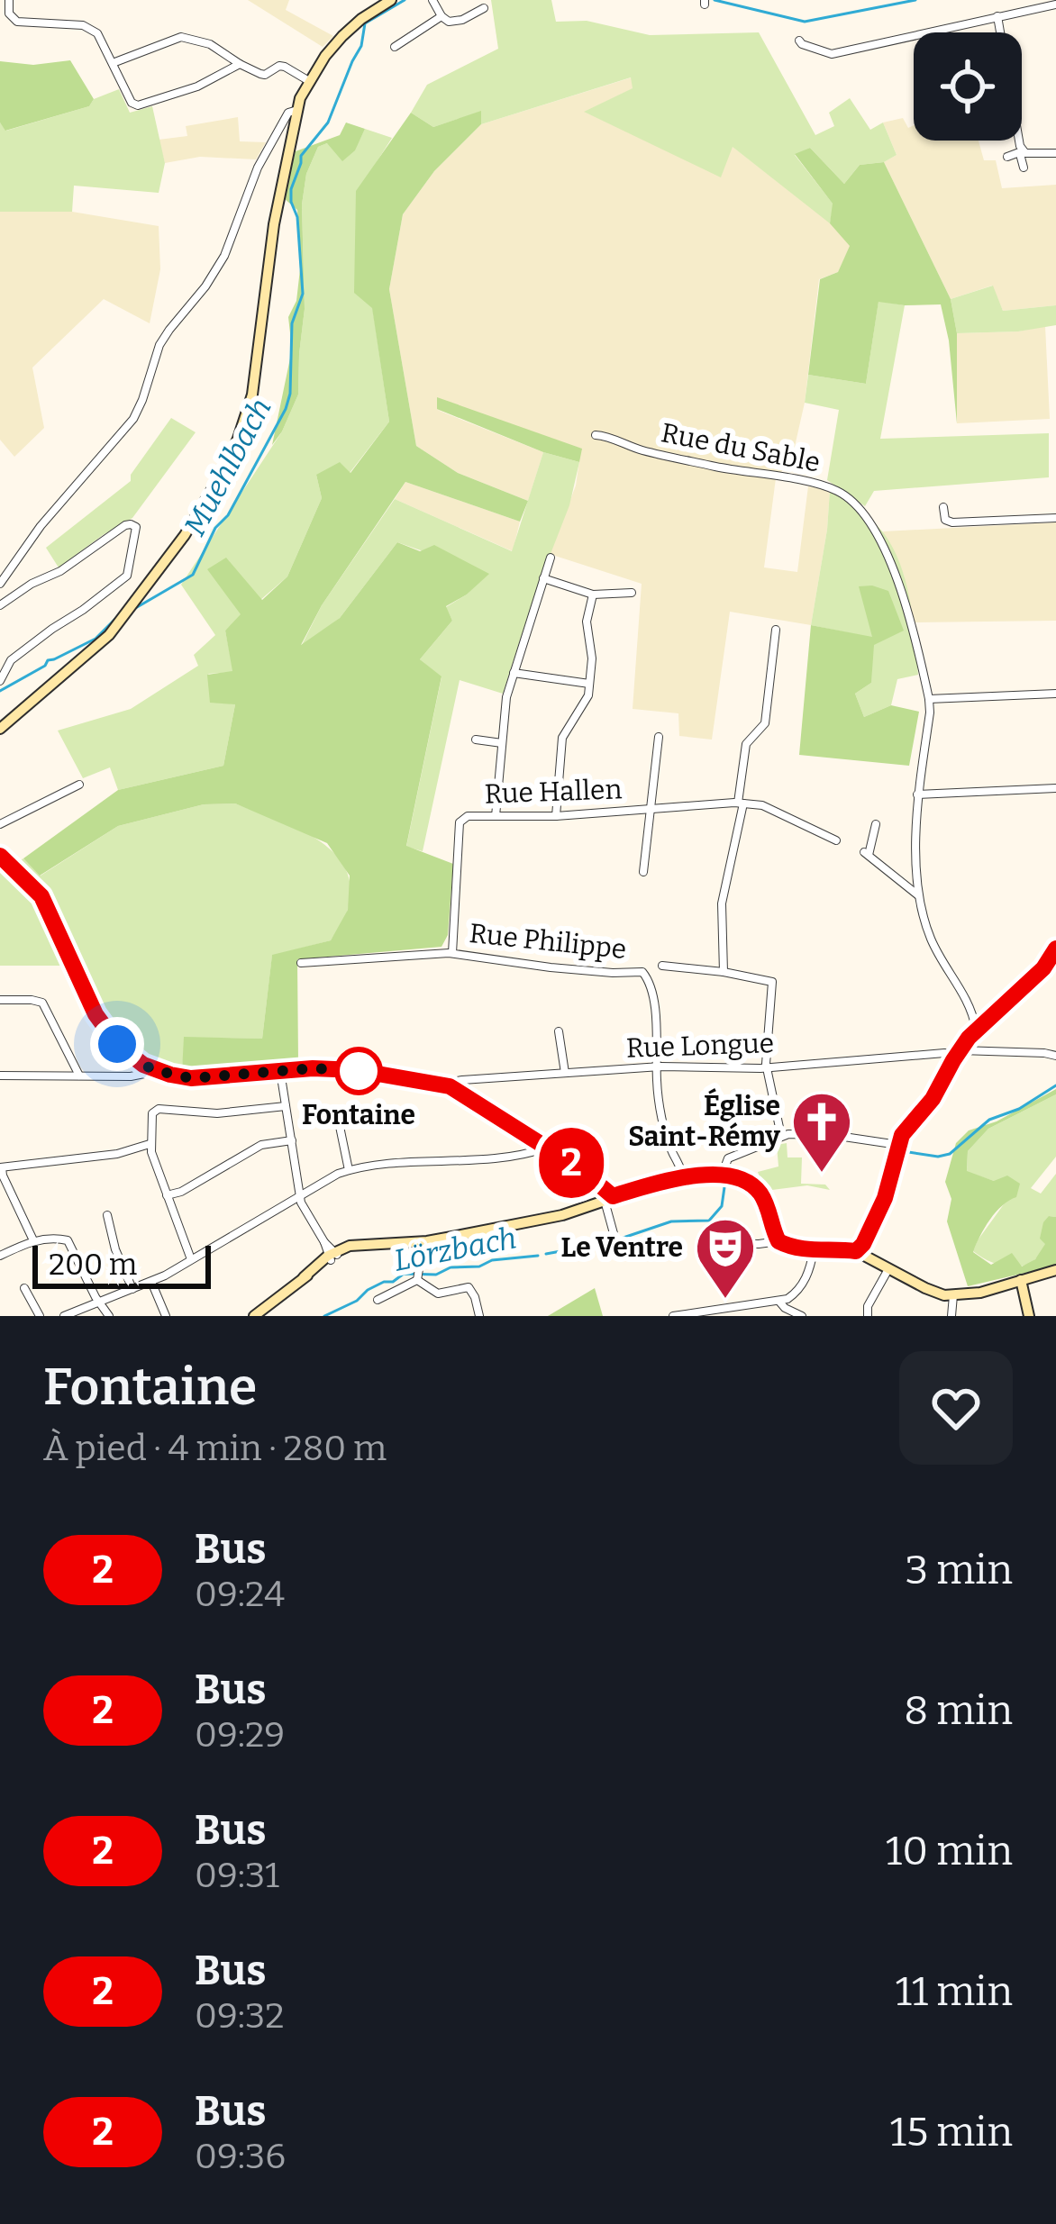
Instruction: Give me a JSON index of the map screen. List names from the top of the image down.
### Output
{
  "streets": {
    "street": [
      "Rue du Sable",
      "Rue Hallen",
      "Rue Philippe",
      "Rue Longue"
    ]
  },
  "crossings": [
    ["Rue Hallen", "Rue Philippe"],
    ["Rue Philippe", "Rue Longue"]
  ],
  "water": ["Muehlbach", "Lörzbach"],
  "places": {
    "other": ["Fontaine"],
    "church": ["Église Saint-Rémy"],
    "theatre": ["Le Ventre"]
  },
  "lines": ["bus line 2"],
  "scale_bar": "200 m",
  "page": {
    "on_map": "2",
    "scale": "200 m",
    "heading": ["Fontaine", "À pied · 4 min · 280 m"],
    "list": [
      {
        "mark": "2",
        "name": "Bus",
        "note": "09:24",
        "value": "3 min"
      },
      {
        "mark": "2",
        "name": "Bus",
        "note": "09:29",
        "value": "8 min"
      },
      {
        "mark": "2",
        "name": "Bus",
        "note": "09:31",
        "value": "10 min"
      },
      {
        "mark": "2",
        "name": "Bus",
        "note": "09:32",
        "value": "11 min"
      },
      {
        "mark": "2",
        "name": "Bus",
        "note": "09:36",
        "value": "15 min"
      }
    ]
  }
}
